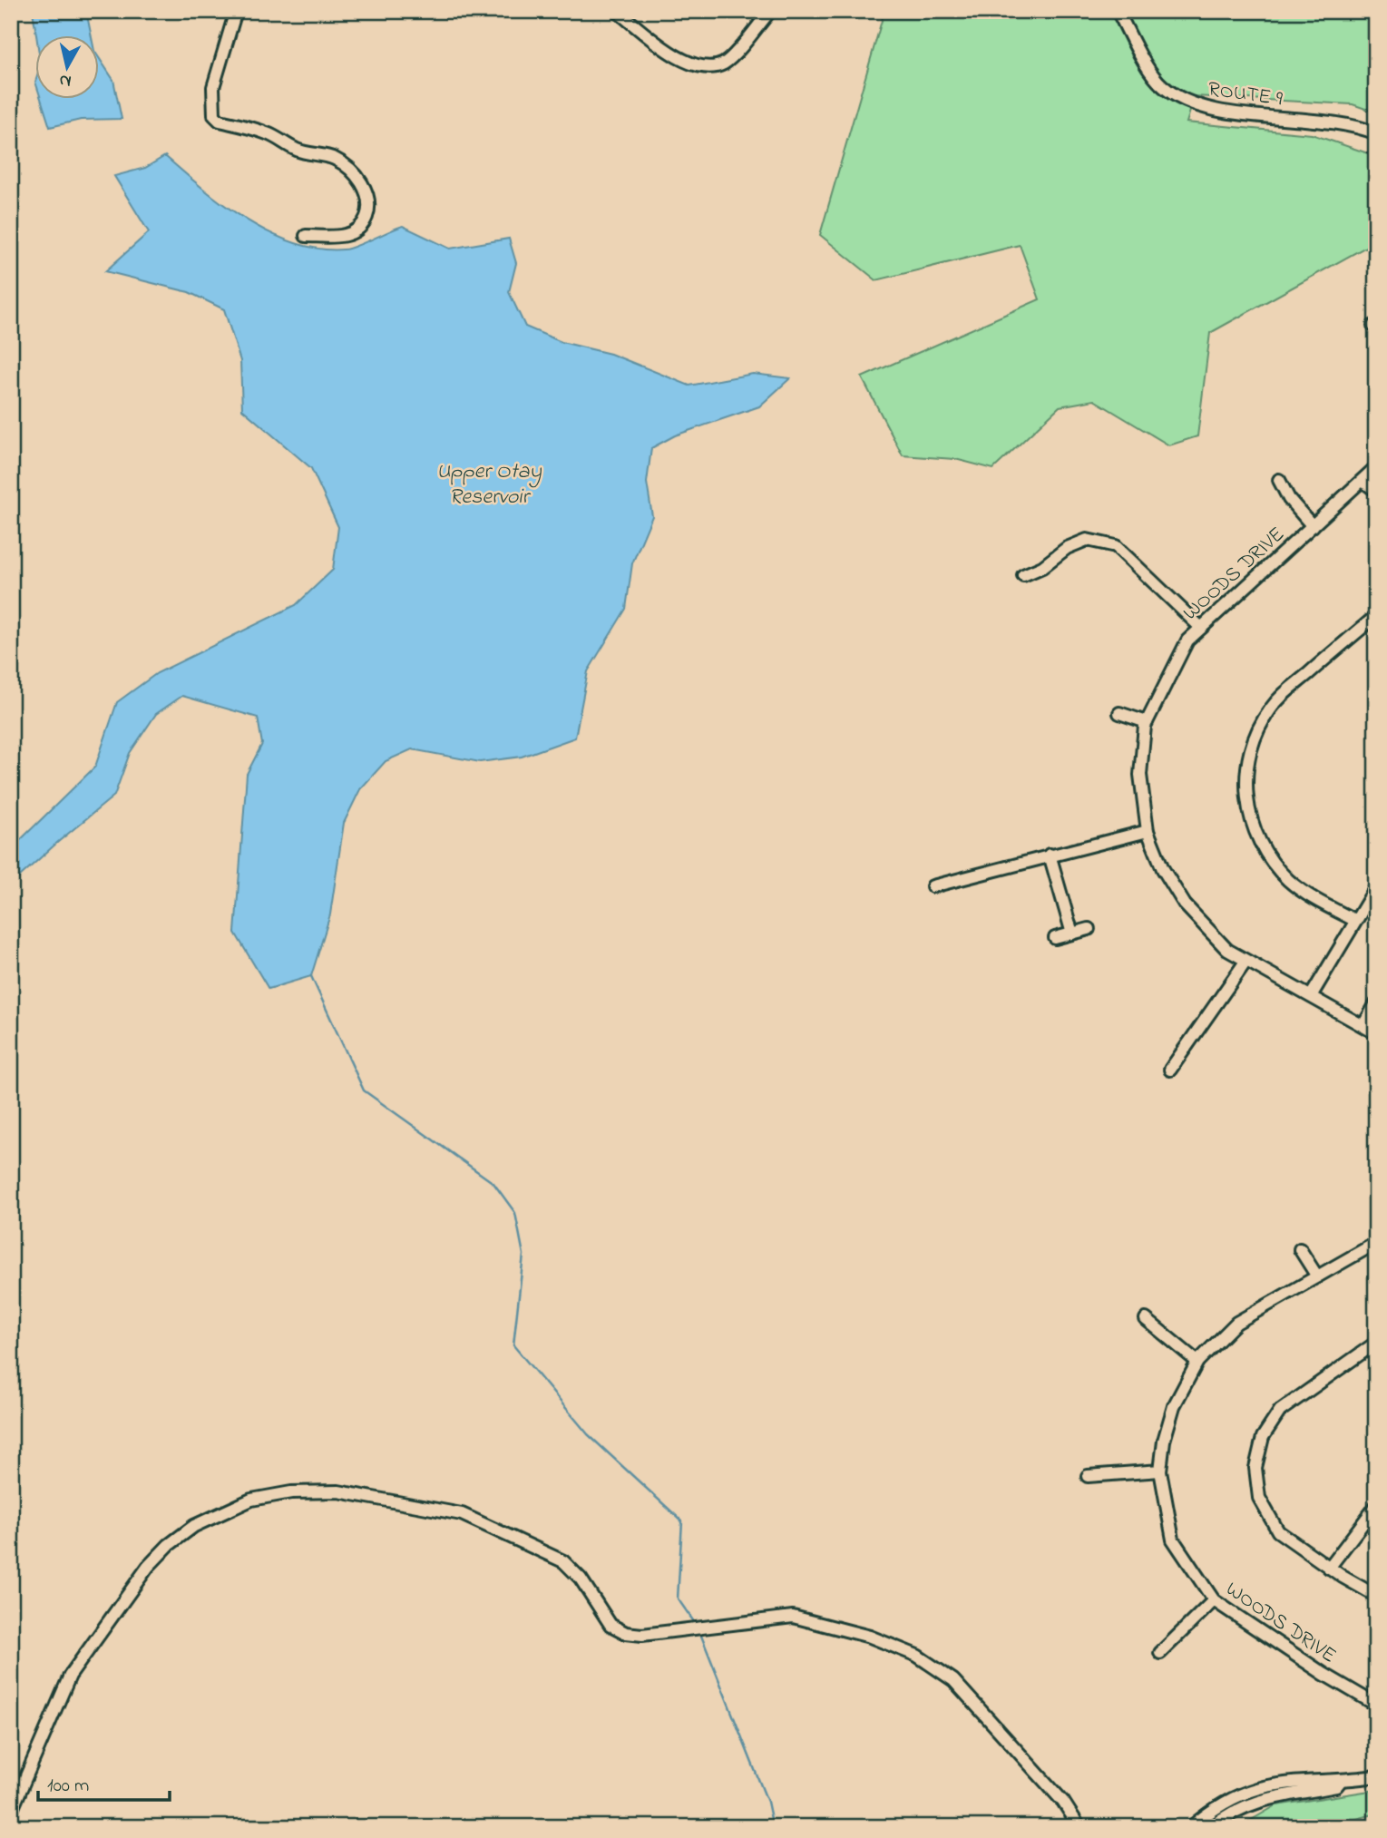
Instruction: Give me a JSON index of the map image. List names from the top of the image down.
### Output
{
  "streets": {
    "street": ["ROUTE 9", "WOODS DRIVE"]
  },
  "water": ["Upper Otay Reservoir"],
  "scale_bar": "100 m",
  "north": "bottom"
}
